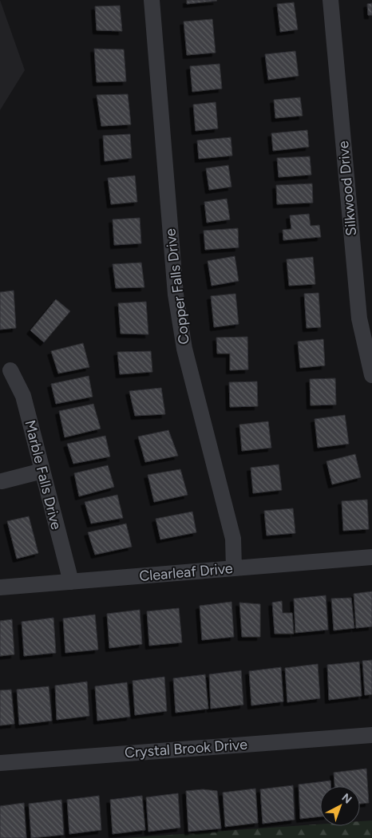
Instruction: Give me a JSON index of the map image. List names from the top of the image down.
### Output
{
  "streets": {
    "street": [
      "Silkwood Drive",
      "Copper Falls Drive",
      "Marble Falls Drive",
      "Clearleaf Drive",
      "Crystal Brook Drive"
    ]
  },
  "crossings": [
    ["Copper Falls Drive", "Clearleaf Drive"],
    ["Marble Falls Drive", "Clearleaf Drive"]
  ],
  "north": "top right"
}
